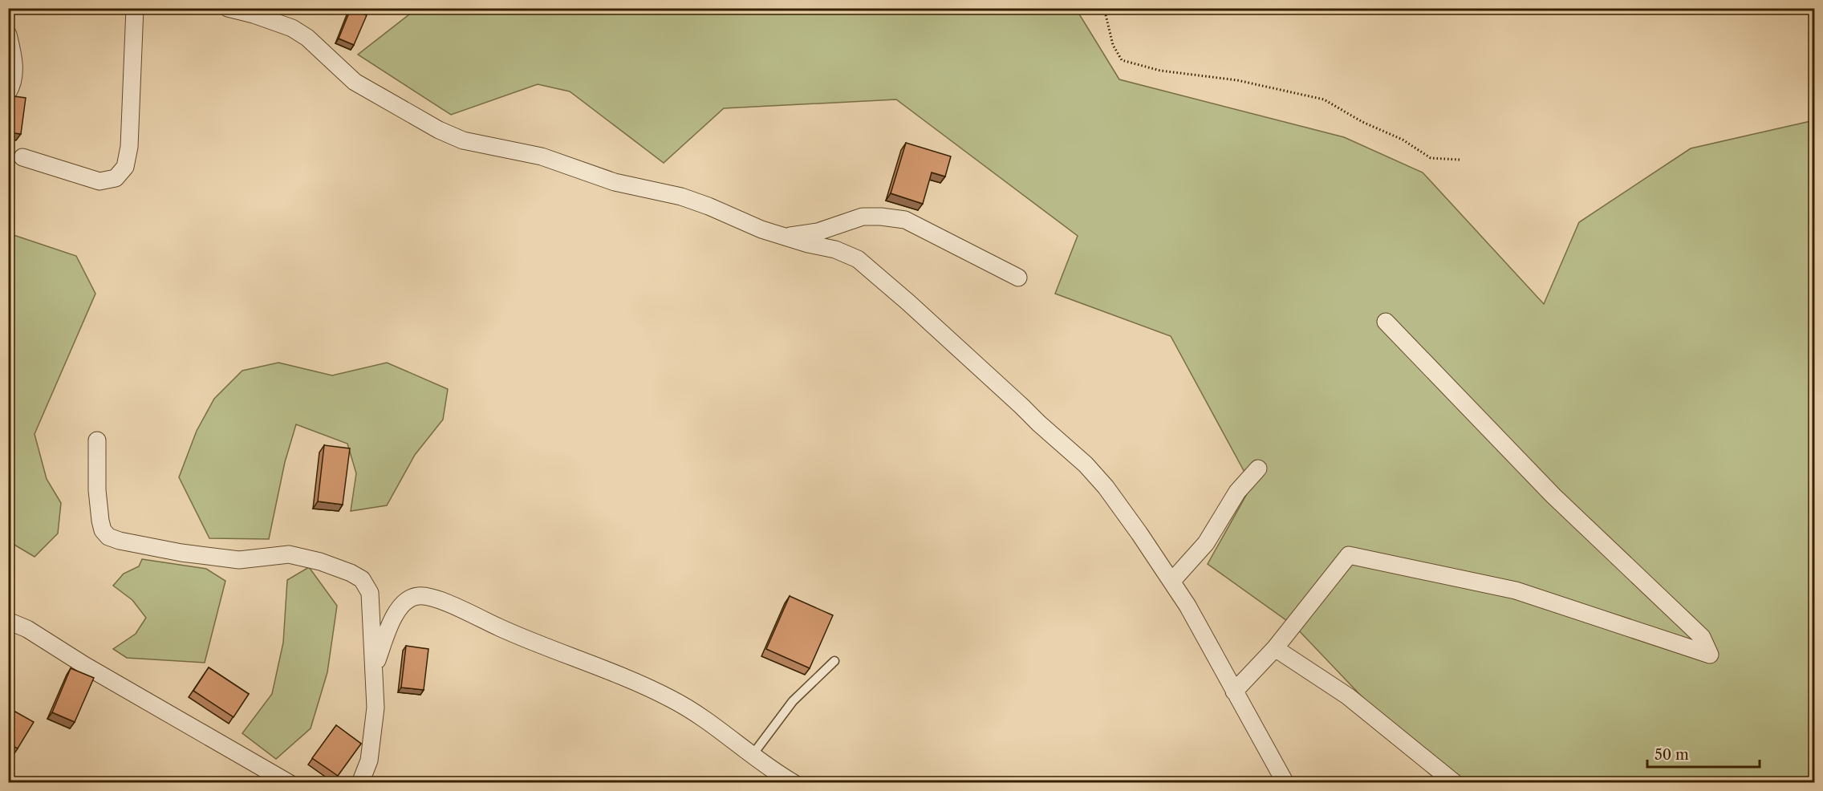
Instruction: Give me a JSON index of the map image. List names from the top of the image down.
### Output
{
  "scale_bar": "50 m"
}
